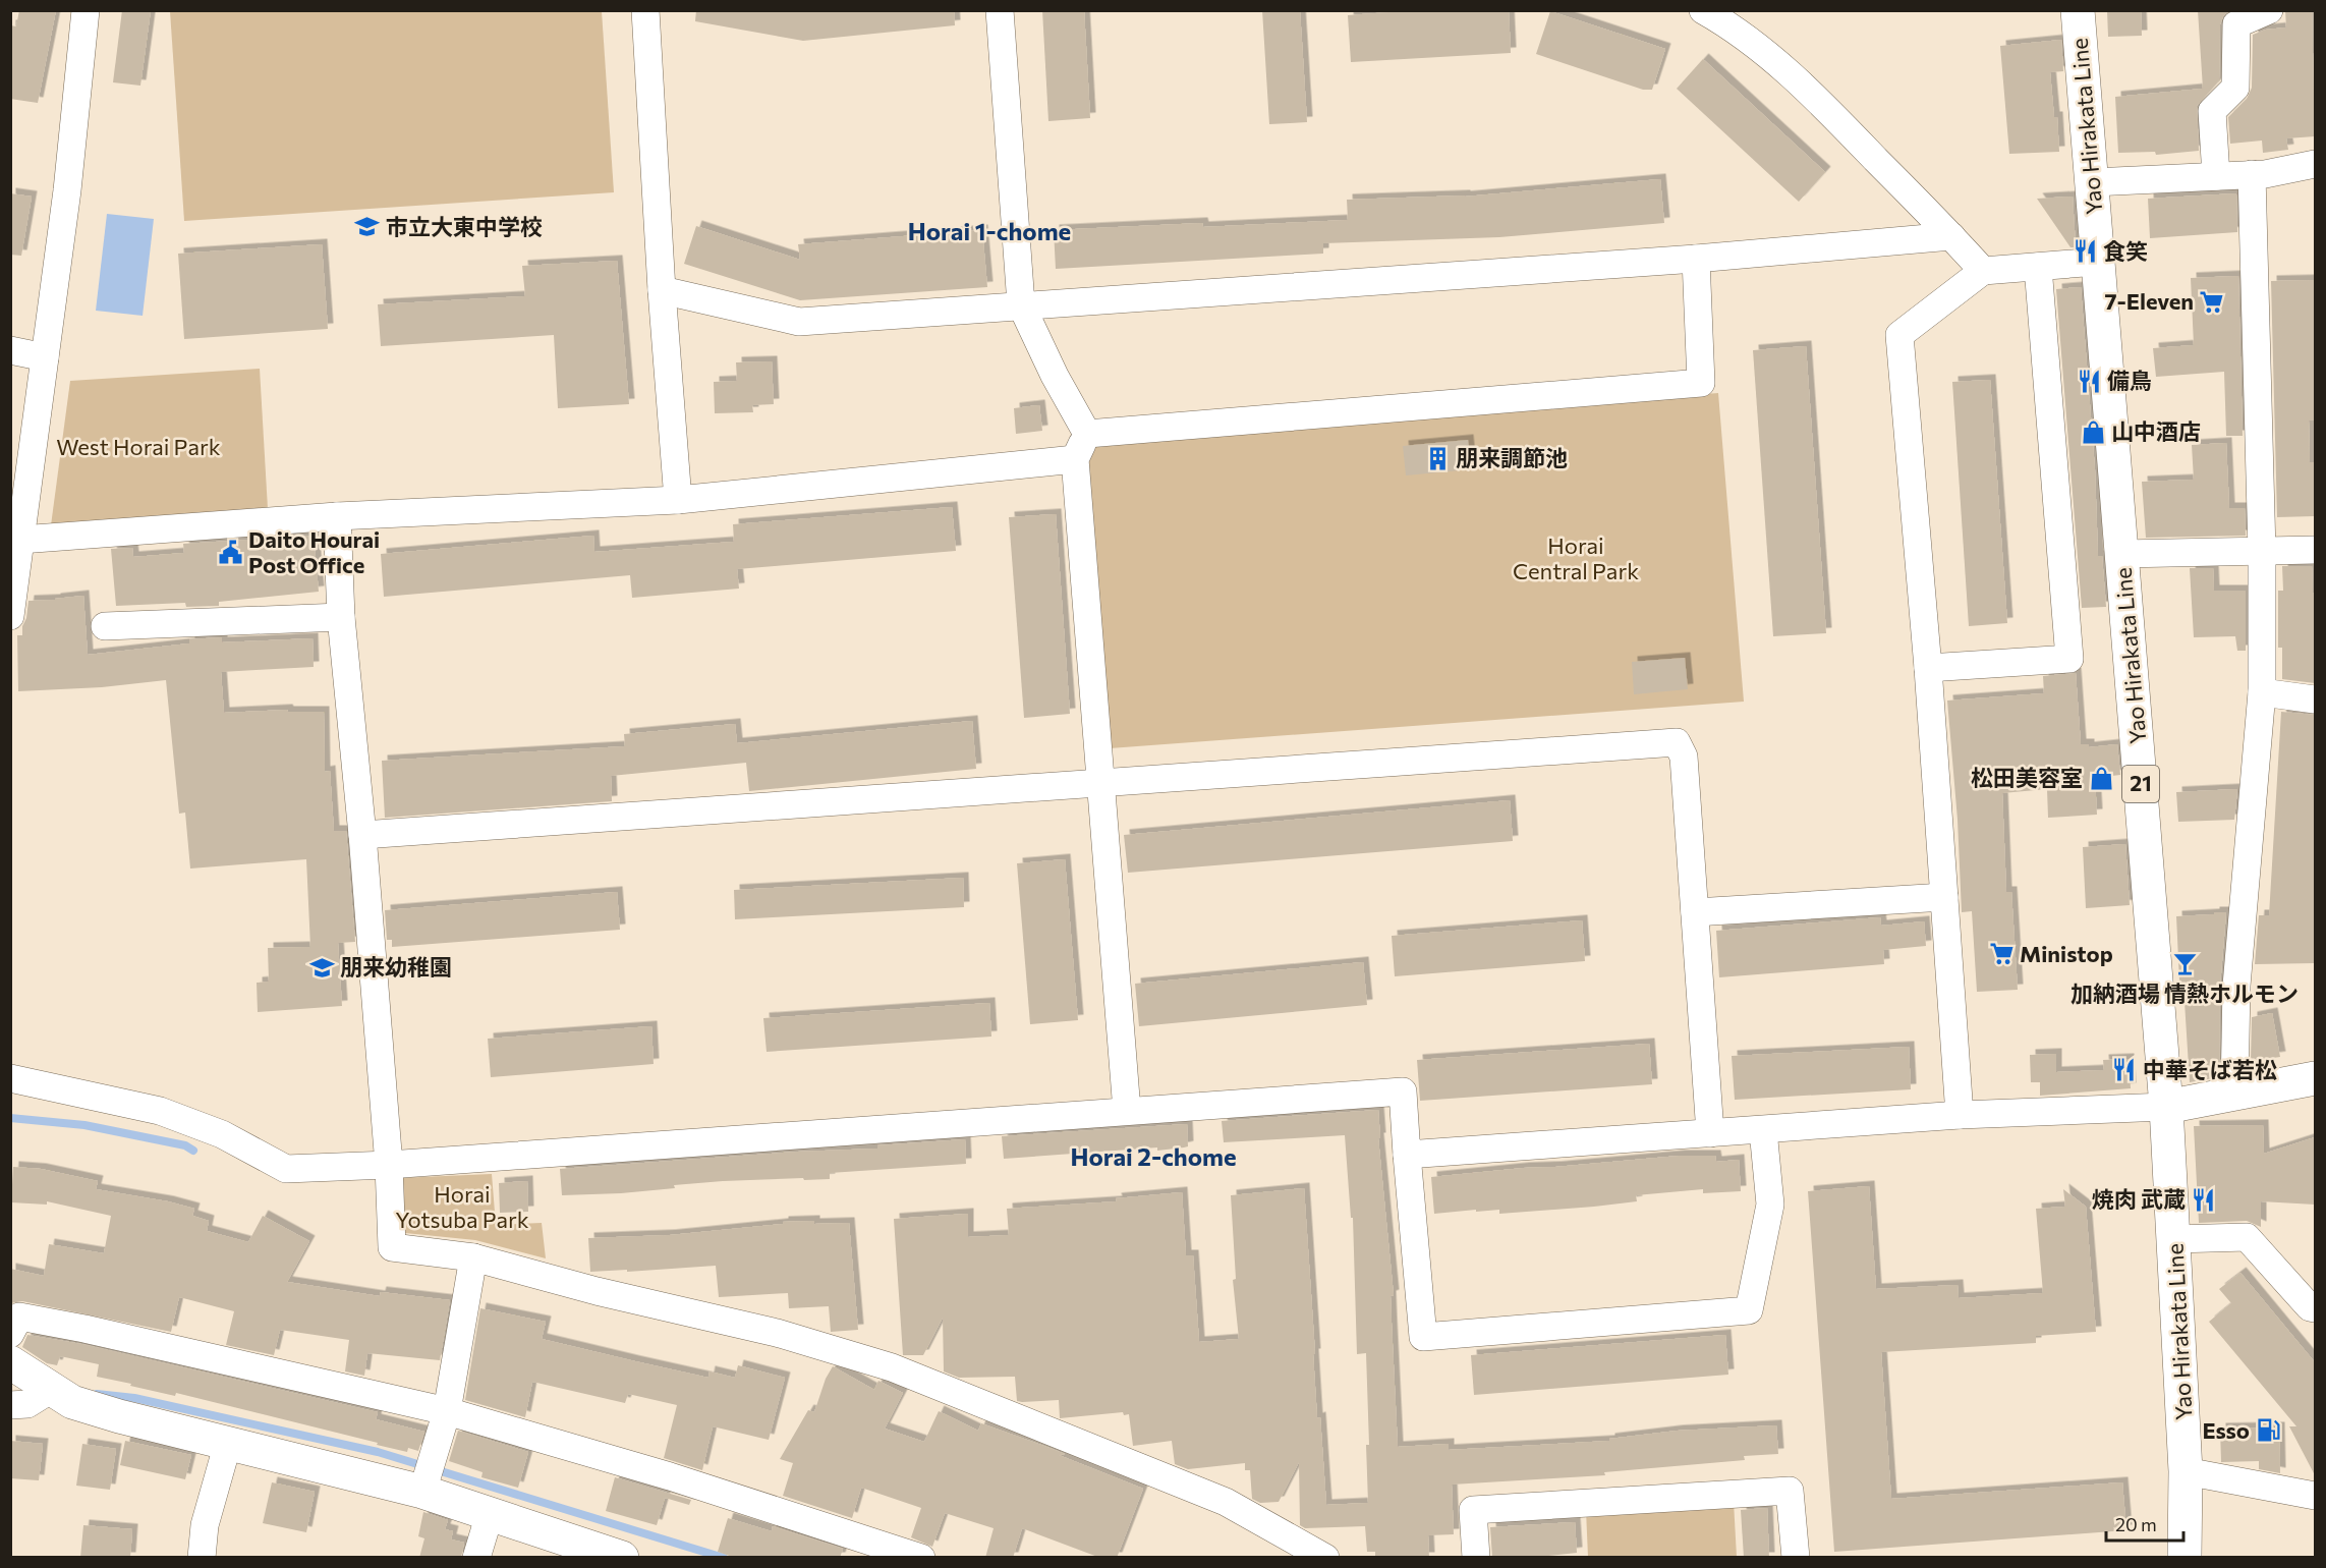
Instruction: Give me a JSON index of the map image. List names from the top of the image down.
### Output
{
  "streets": {
    "main road": ["Yao Hirakata Line", "21"]
  },
  "districts": ["Horai 1-chome", "Horai 2-chome"],
  "parks": ["West Horai Park", "Horai Central Park", "Horai Yotsuba Park"],
  "places": {
    "school or university": ["市立大東中学校", "朋来幼稚園"],
    "restaurant": [
      "食笑",
      "備鳥",
      "中華そば若松",
      "焼肉 武蔵"
    ],
    "supermarket": ["7-Eleven", "Ministop"],
    "shop": ["山中酒店", "松田美容室"],
    "building": ["朋来調節池"],
    "public building": ["Daito Hourai Post Office"],
    "bar": ["加納酒場 情熱ホルモン"],
    "fuel station": ["Esso"]
  },
  "scale_bar": "20 m"
}
